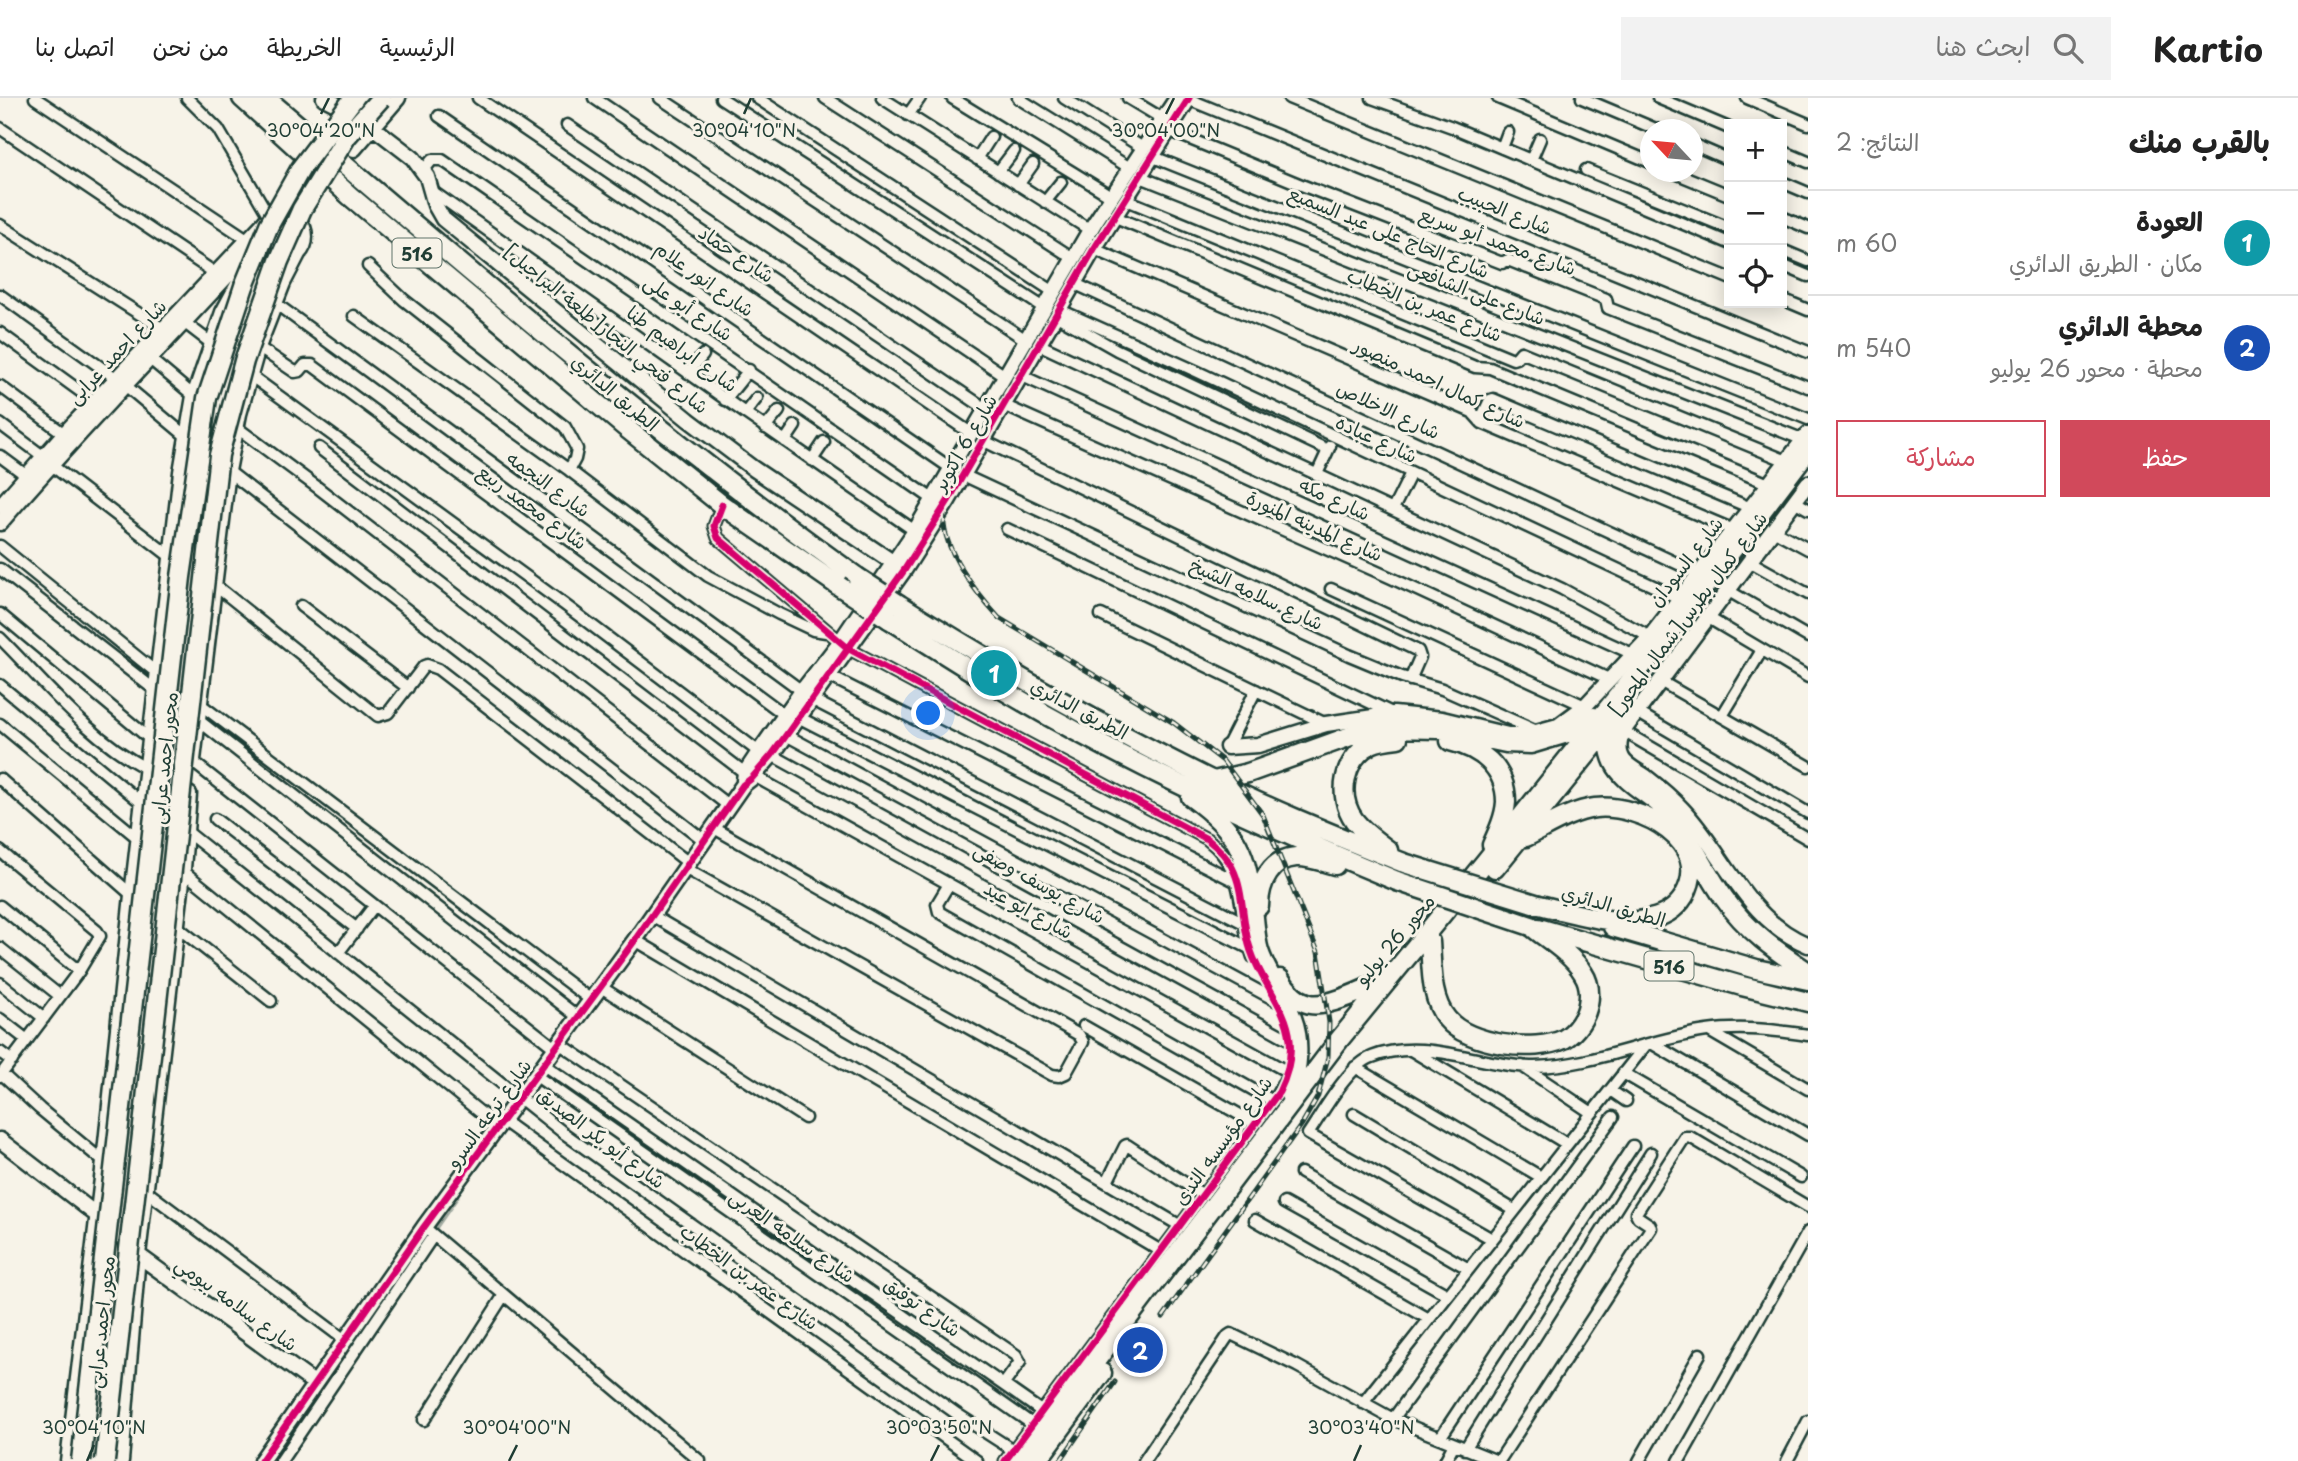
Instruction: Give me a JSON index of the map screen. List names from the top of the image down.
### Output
{
  "streets": {
    "highway": [
      "516",
      "الطريق الدائري",
      "محور احمد عرابى",
      "محور 26 يوليو"
    ],
    "street": [
      "شارع الحبيب",
      "شارع الحاج على عبد السميع",
      "شارع محمد أبو سريع",
      "شارع حماد",
      "شارع انور علام",
      "شارع على الشافعى",
      "شارع عمر بن الخطاب",
      "شارع أبو على",
      "شارع فتحي النجار[طلعة البراجيل]",
      "شارع ابراهيم طنا",
      "شارع احمد عرابى",
      "شارع كمال احمد منصور",
      "شارع الاخلاص",
      "شارع عباده",
      "شارع 6 اكتوبر",
      "شارع النجمه",
      "شارع مكه",
      "شارع محمد ربيع",
      "شارع المدينه المنورة",
      "شارع السودان",
      "شارع سلامه الشيخ",
      "شارع كمال بطرس[شمال المحور]",
      "شارع يوسف وصفى",
      "شارع ابو عيد",
      "شارع ترعه السرو",
      "شارع أبو بكر الصديق",
      "شارع مؤسسه الندى",
      "شارع سلامه العربى",
      "شارع سلامه بيومي",
      "شارع توفيق"
    ]
  },
  "crossings": [
    ["شارع الحبيب", "شارع 6 اكتوبر"],
    ["شارع الحاج على عبد السميع", "شارع 6 اكتوبر"],
    ["شارع محمد أبو سريع", "شارع 6 اكتوبر"],
    ["شارع حماد", "شارع 6 اكتوبر"],
    ["شارع حماد", "شارع سلامه الشيخ"],
    ["شارع انور علام", "شارع 6 اكتوبر"],
    ["شارع انور علام", "شارع سلامه الشيخ"],
    ["شارع على الشافعى", "شارع 6 اكتوبر"],
    ["شارع على الشافعى", "شارع السودان"],
    ["شارع على الشافعى", "محور 26 يوليو"],
    ["شارع عمر بن الخطاب", "شارع 6 اكتوبر"],
    ["شارع عمر بن الخطاب", "شارع السودان"],
    ["شارع عمر بن الخطاب", "شارع ترعه السرو"],
    ["شارع أبو على", "شارع فتحي النجار[طلعة البراجيل]"],
    ["شارع أبو على", "شارع 6 اكتوبر"],
    ["شارع فتحي النجار[طلعة البراجيل]", "شارع ابراهيم طنا"],
    ["شارع فتحي النجار[طلعة البراجيل]", "شارع 6 اكتوبر"],
    ["شارع فتحي النجار[طلعة البراجيل]", "محور احمد عرابى"],
    ["شارع ابراهيم طنا", "شارع 6 اكتوبر"],
    ["شارع كمال احمد منصور", "شارع 6 اكتوبر"],
    ["شارع كمال احمد منصور", "شارع السودان"],
    ["الطريق الدائري", "شارع مؤسسه الندى"],
    ["شارع الاخلاص", "شارع 6 اكتوبر"],
    ["شارع الاخلاص", "شارع السودان"],
    ["شارع عباده", "شارع 6 اكتوبر"],
    ["شارع عباده", "شارع السودان"],
    ["شارع 6 اكتوبر", "شارع النجمه"],
    ["شارع 6 اكتوبر", "شارع مكه"],
    ["شارع 6 اكتوبر", "شارع محمد ربيع"],
    ["شارع 6 اكتوبر", "شارع المدينه المنورة"],
    ["شارع 6 اكتوبر", "شارع سلامه الشيخ"],
    ["شارع 6 اكتوبر", "شارع يوسف وصفى"],
    ["شارع 6 اكتوبر", "شارع ابو عيد"],
    ["شارع 6 اكتوبر", "شارع ترعه السرو"],
    ["شارع 6 اكتوبر", "شارع مؤسسه الندى"],
    ["شارع النجمه", "شارع مؤسسه الندى"],
    ["شارع مكه", "شارع السودان"],
    ["شارع المدينه المنورة", "شارع السودان"],
    ["شارع السودان", "شارع سلامه الشيخ"],
    ["شارع السودان", "محور 26 يوليو"],
    ["شارع كمال بطرس[شمال المحور]", "محور 26 يوليو"],
    ["شارع يوسف وصفى", "شارع مؤسسه الندى"],
    ["شارع ابو عيد", "شارع ترعه السرو"],
    ["شارع ابو عيد", "شارع مؤسسه الندى"],
    ["محور 26 يوليو", "شارع أبو بكر الصديق"],
    ["محور 26 يوليو", "شارع مؤسسه الندى"],
    ["شارع ترعه السرو", "شارع أبو بكر الصديق"],
    ["شارع ترعه السرو", "شارع سلامه العربى"],
    ["شارع ترعه السرو", "شارع سلامه بيومي"],
    ["شارع ترعه السرو", "شارع توفيق"],
    ["شارع أبو بكر الصديق", "شارع مؤسسه الندى"],
    ["شارع مؤسسه الندى", "شارع سلامه العربى"],
    ["شارع مؤسسه الندى", "شارع توفيق"],
    ["شارع سلامه العربى", "شارع توفيق"]
  ],
  "north": "top left",
  "page": {
    "header": "Kartio",
    "search": "ابحث هنا",
    "nav": [
      "الرئيسية",
      "الخريطة",
      "من نحن",
      "اتصل بنا"
    ],
    "heading": ["بالقرب منك", "النتائج: 2"],
    "map_buttons": ["+", "−"],
    "list": [
      {
        "mark": "1",
        "name": "العودة",
        "note": "مكان · الطريق الدائري",
        "value": "60 m"
      },
      {
        "mark": "2",
        "name": "محطة الدائري",
        "note": "محطة · محور 26 يوليو",
        "value": "540 m"
      }
    ],
    "buttons": ["حفظ", "مشاركة"],
    "pins": ["1", "2"]
  },
  "coordinates": [
    "30°04'20\"N",
    "30°04'10\"N",
    "30°04'00\"N",
    "30°03'50\"N",
    "30°03'40\"N"
  ]
}
